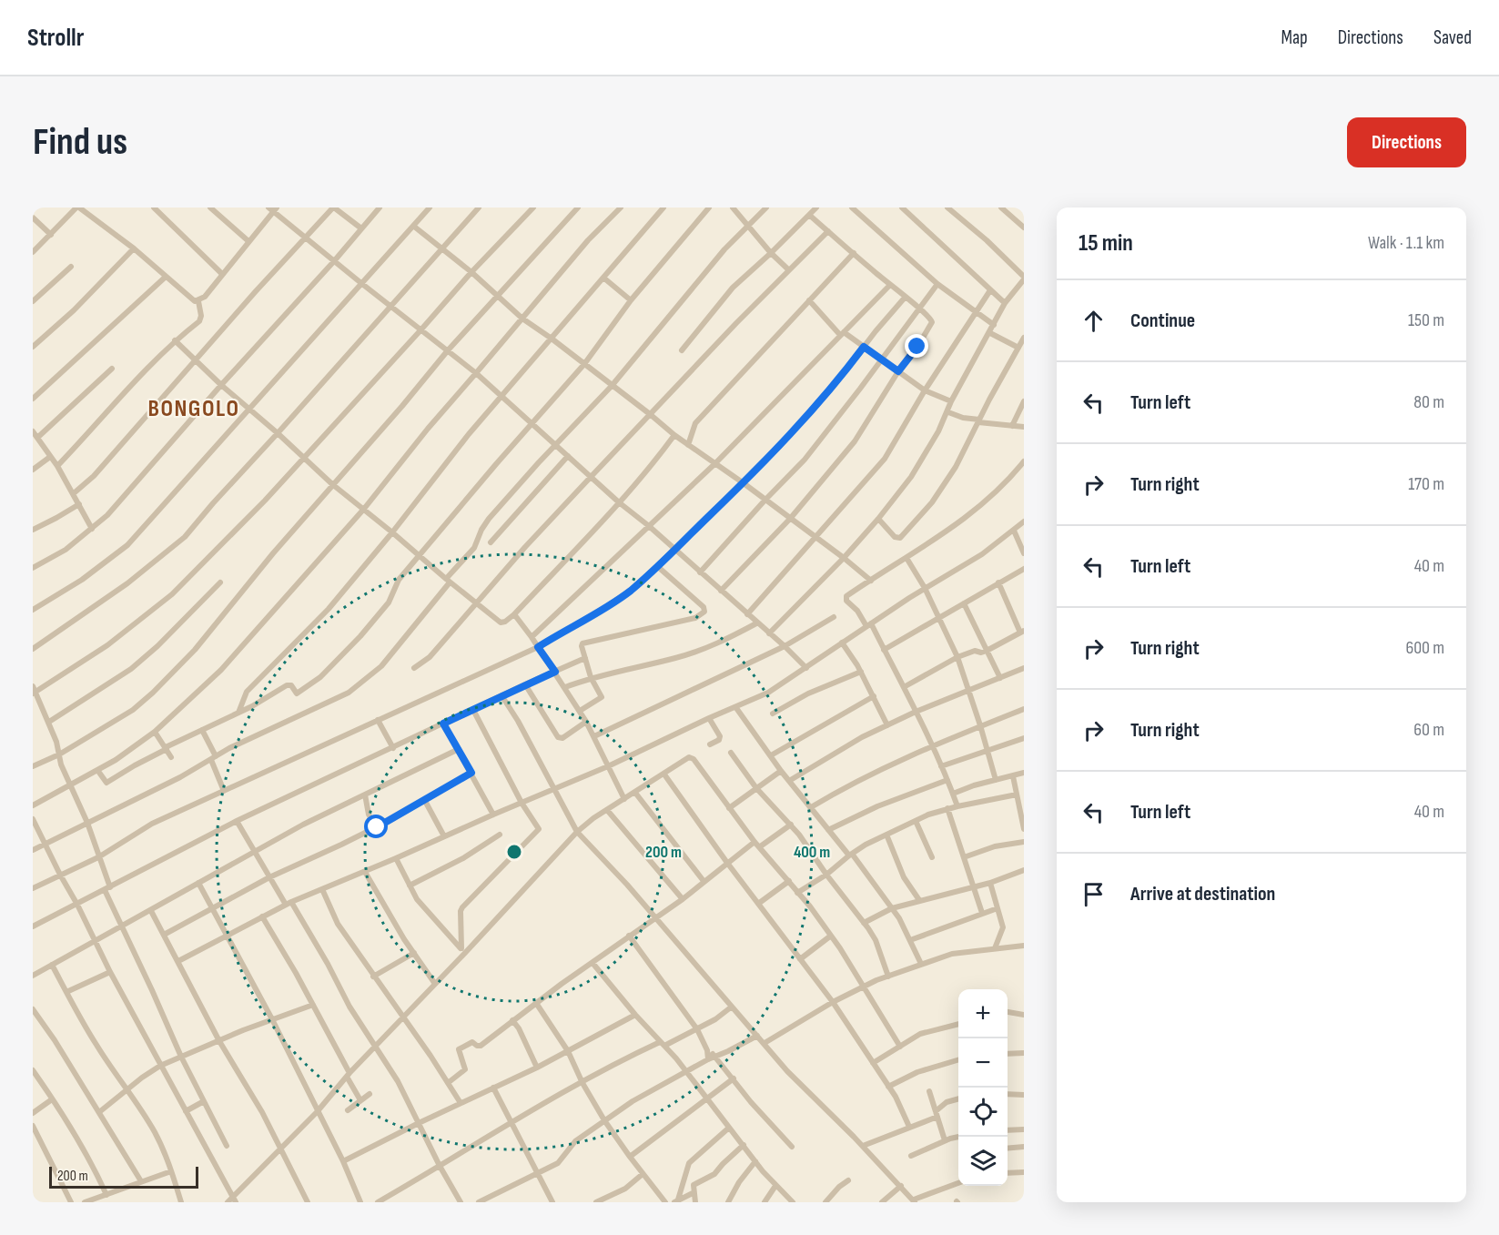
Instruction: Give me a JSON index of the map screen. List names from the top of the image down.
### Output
{
  "districts": ["BONGOLO"],
  "scale_bar": "200 m",
  "page": {
    "header": "Strollr",
    "nav": ["Map", "Directions", "Saved"],
    "buttons": "Directions",
    "title": "Find us",
    "heading": ["15 min", "Walk · 1.1 km"],
    "list": [
      ["Continue", "150 m"],
      ["Turn left", "80 m"],
      ["Turn right", "170 m"],
      ["Turn left", "40 m"],
      ["Turn right", "600 m"],
      ["Turn right", "60 m"],
      ["Turn left", "40 m"],
      "Arrive at destination"
    ],
    "map_buttons": ["+", "−"],
    "scale": "200 m"
  },
  "rings": ["200 m", "400 m"]
}
